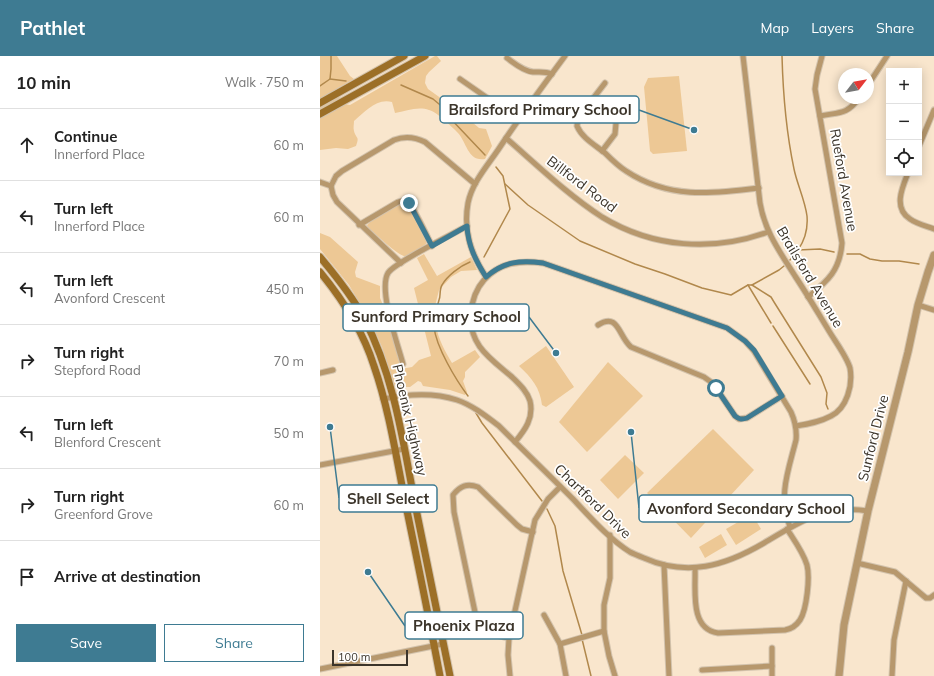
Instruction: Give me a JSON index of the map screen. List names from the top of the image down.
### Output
{
  "streets": {
    "main road": ["Phoenix Highway"],
    "street": [
      "Rueford Avenue",
      "Billford Road",
      "Brailsford Avenue",
      "Sunford Drive",
      "Chartford Drive"
    ]
  },
  "crossings": [
    ["Rueford Avenue", "Brailsford Avenue"],
    ["Billford Road", "Brailsford Avenue"],
    ["Phoenix Highway", "Chartford Drive"],
    ["Sunford Drive", "Chartford Drive"]
  ],
  "places": [
    "Brailsford Primary School",
    "Sunford Primary School",
    "Shell Select",
    "Avonford Secondary School",
    "Phoenix Plaza"
  ],
  "scale_bar": "100 m",
  "north": "top right",
  "page": {
    "header": "Pathlet",
    "nav": ["Map", "Layers", "Share"],
    "heading": ["10 min", "Walk · 750 m"],
    "map_buttons": ["+", "−"],
    "list": [
      ["Continue", "Innerford Place", "60 m"],
      ["Turn left", "Innerford Place", "60 m"],
      ["Turn left", "Avonford Crescent", "450 m"],
      ["Turn right", "Stepford Road", "70 m"],
      ["Turn left", "Blenford Crescent", "50 m"],
      ["Turn right", "Greenford Grove", "60 m"],
      "Arrive at destination"
    ],
    "buttons": ["Save", "Share"],
    "scale": "100 m"
  }
}
